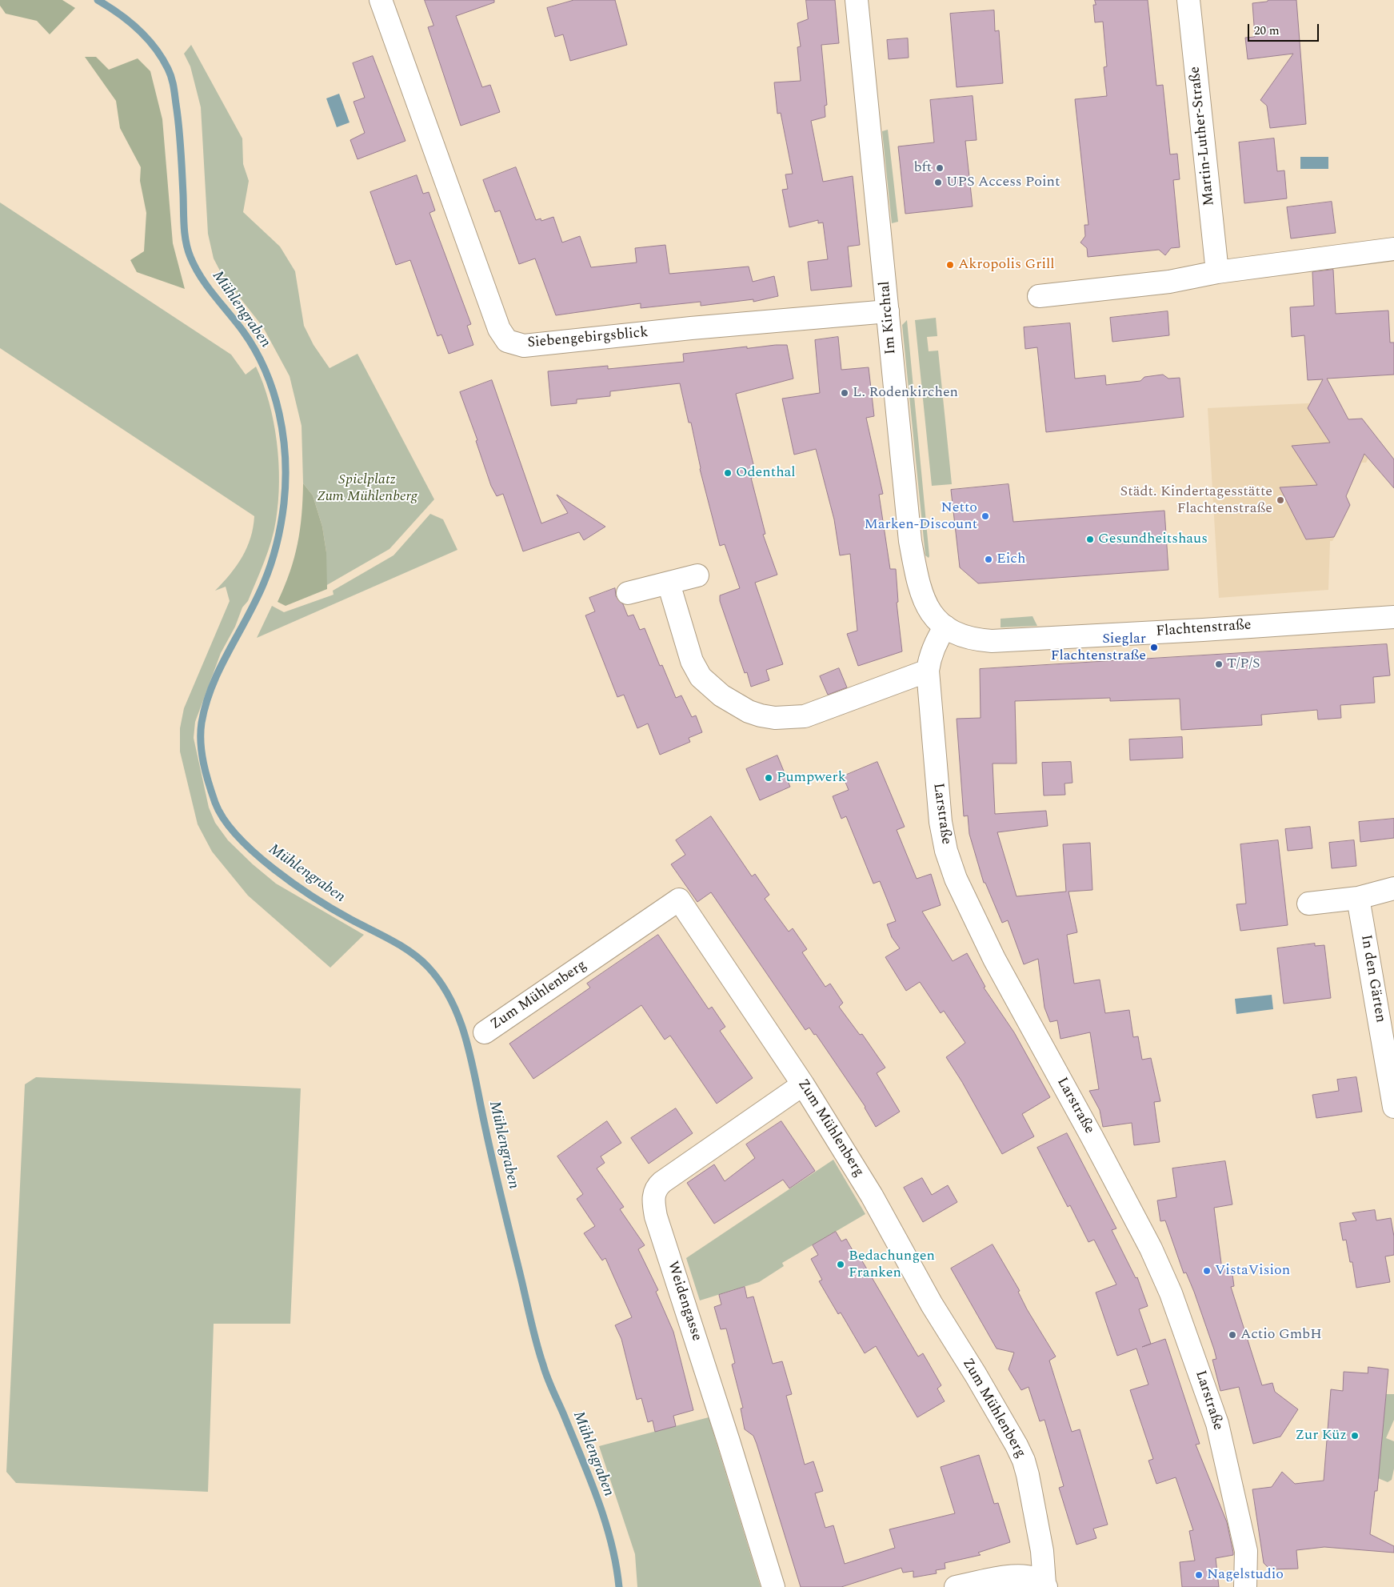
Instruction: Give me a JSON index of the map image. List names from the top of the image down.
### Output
{
  "streets": {
    "street": [
      "Martin-Luther-Straße",
      "Im Kirchtal",
      "Siebengebirgsblick",
      "Flachtenstraße",
      "Larstraße",
      "In den Gärten",
      "Zum Mühlenberg",
      "Weidengasse"
    ]
  },
  "crossings": [
    ["Im Kirchtal", "Siebengebirgsblick"],
    ["Im Kirchtal", "Flachtenstraße"],
    ["Im Kirchtal", "Larstraße"],
    ["Flachtenstraße", "Larstraße"],
    ["Zum Mühlenberg", "Weidengasse"]
  ],
  "water": ["Mühlengraben"],
  "parks": ["Spielplatz Zum Mühlenberg"],
  "places": [
    "bft",
    "UPS Access Point",
    "Akropolis Grill",
    "L. Rodenkirchen",
    "Odenthal",
    "Städt. Kindertagesstätte Flachtenstraße",
    "Netto Marken-Discount",
    "Gesundheitshaus",
    "Eich",
    "Sieglar Flachtenstraße",
    "T/P/S",
    "Pumpwerk",
    "Bedachungen Franken",
    "VistaVision",
    "Actio GmbH",
    "Zur Küz",
    "Nagelstudio"
  ],
  "scale_bar": "20 m"
}
